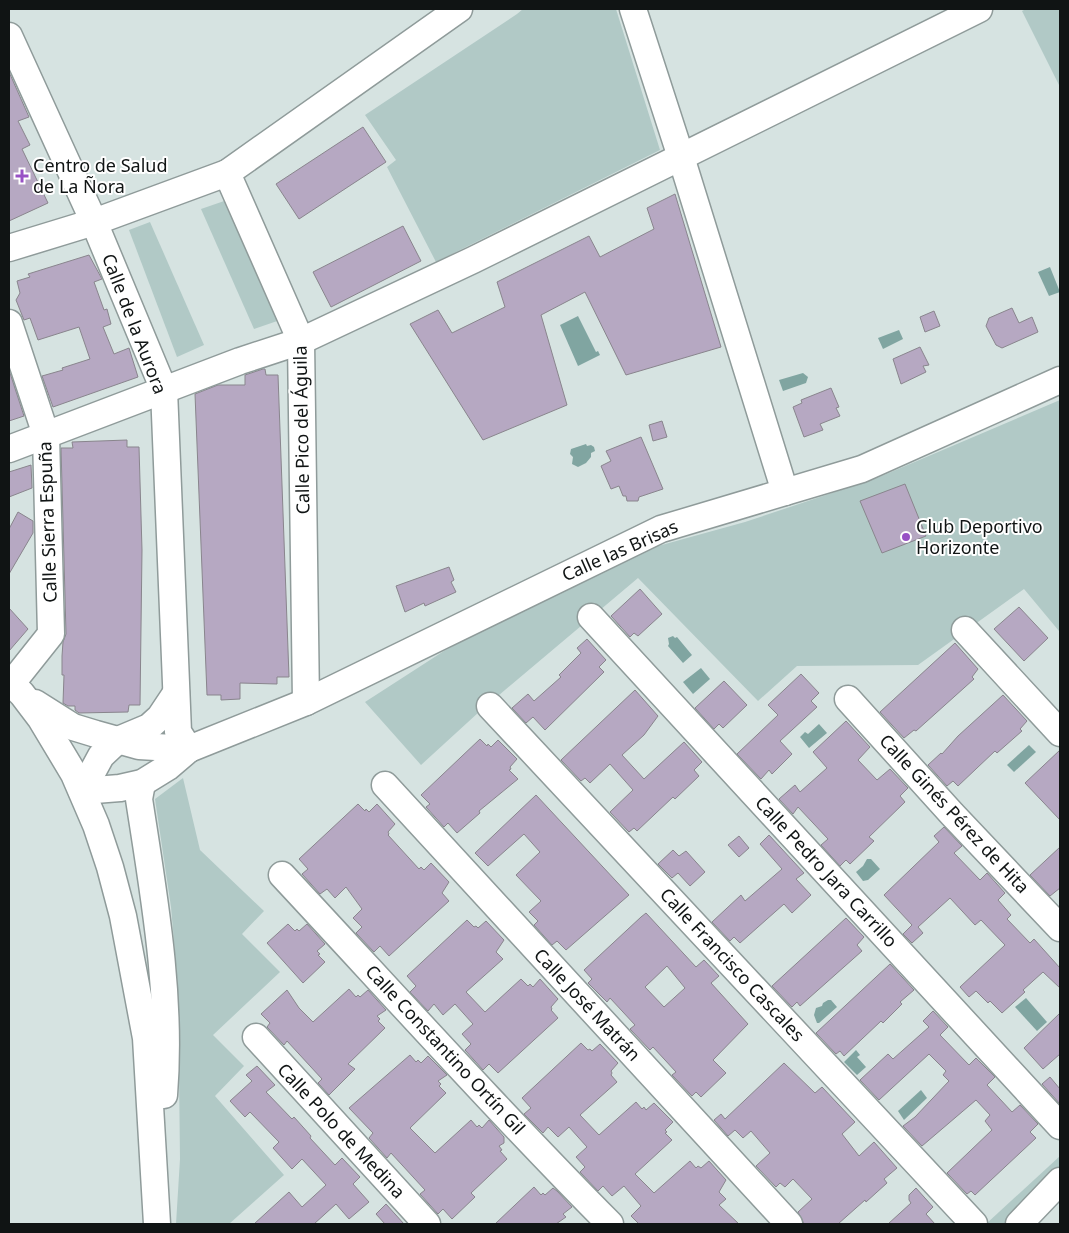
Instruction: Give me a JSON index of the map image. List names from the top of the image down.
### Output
{
  "streets": {
    "street": [
      "Calle de la Aurora",
      "Calle Pico del Águila",
      "Calle Sierra Espuña",
      "Calle las Brisas",
      "Calle Ginés Pérez de Hita",
      "Calle Pedro Jara Carrillo",
      "Calle Francisco Cascales",
      "Calle José Matrán",
      "Calle Constantino Ortín Gil",
      "Calle Polo de Medina"
    ]
  },
  "crossings": [
    ["Calle de la Aurora", "Calle las Brisas"],
    ["Calle Pico del Águila", "Calle las Brisas"]
  ],
  "places": {
    "health": ["Centro de Salud de La Ñora"],
    "other": ["Club Deportivo Horizonte"]
  }
}
